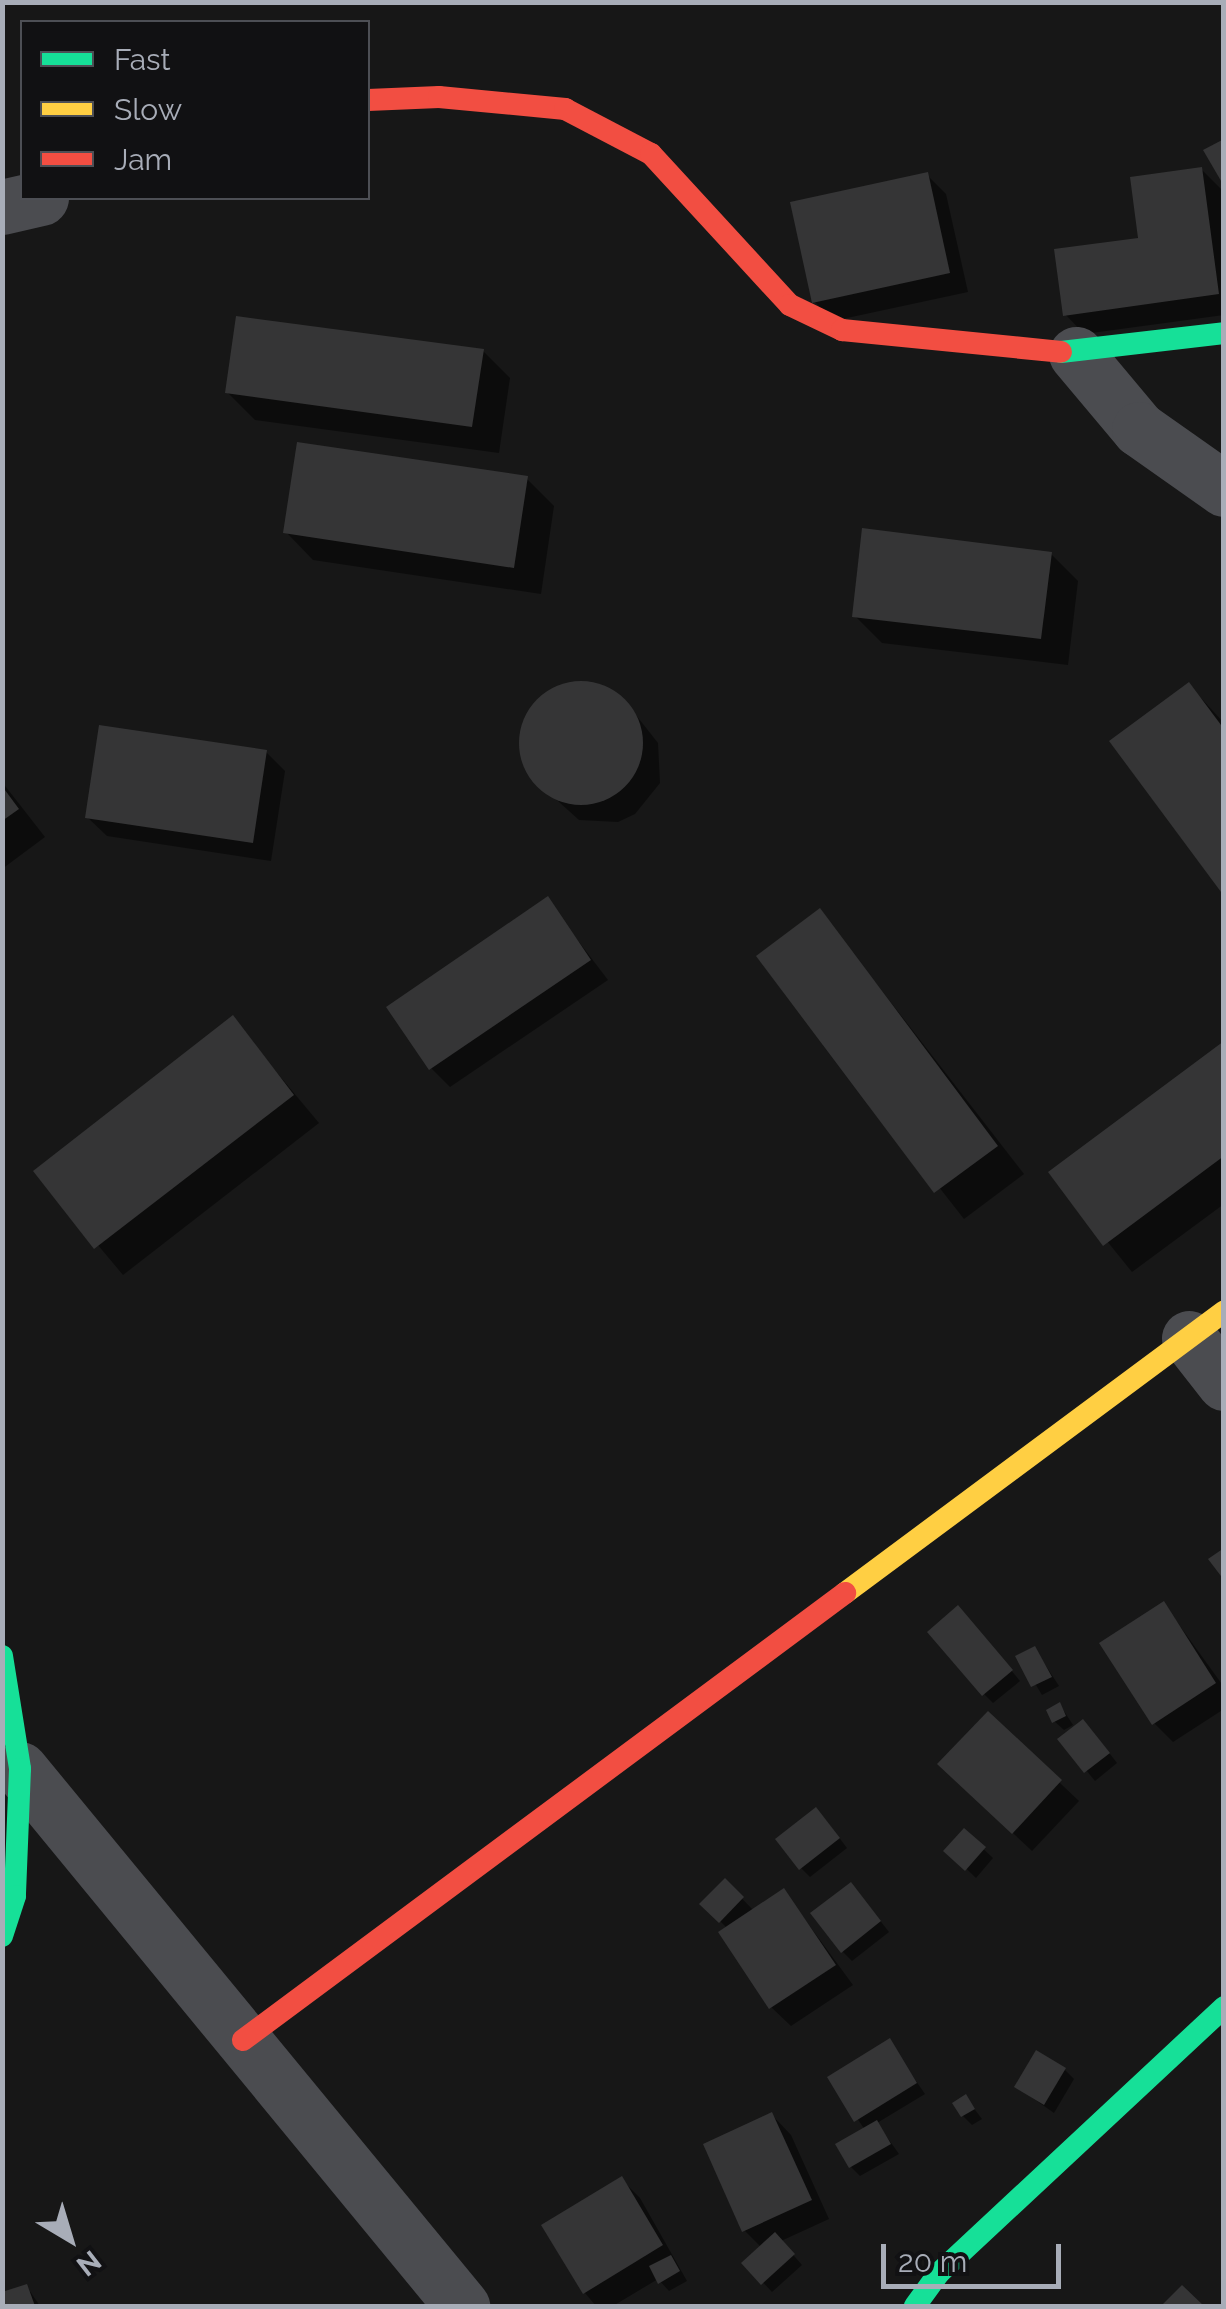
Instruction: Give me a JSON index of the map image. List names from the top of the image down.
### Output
{
  "legend": ["Fast", "Slow", "Jam"],
  "scale_bar": "20 m",
  "north": "bottom right"
}
